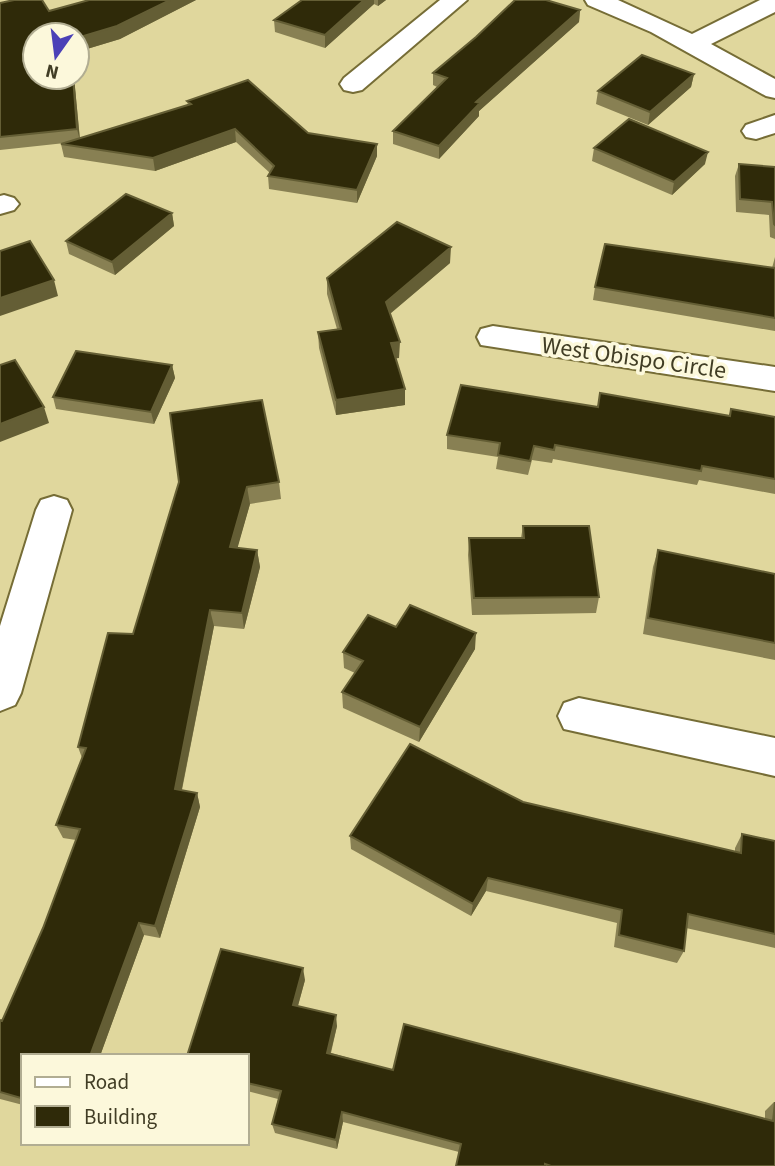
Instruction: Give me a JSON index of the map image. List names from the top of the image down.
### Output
{
  "streets": {
    "street": ["West Obispo Circle"]
  },
  "legend": ["Road", "Building"],
  "north": "bottom"
}
